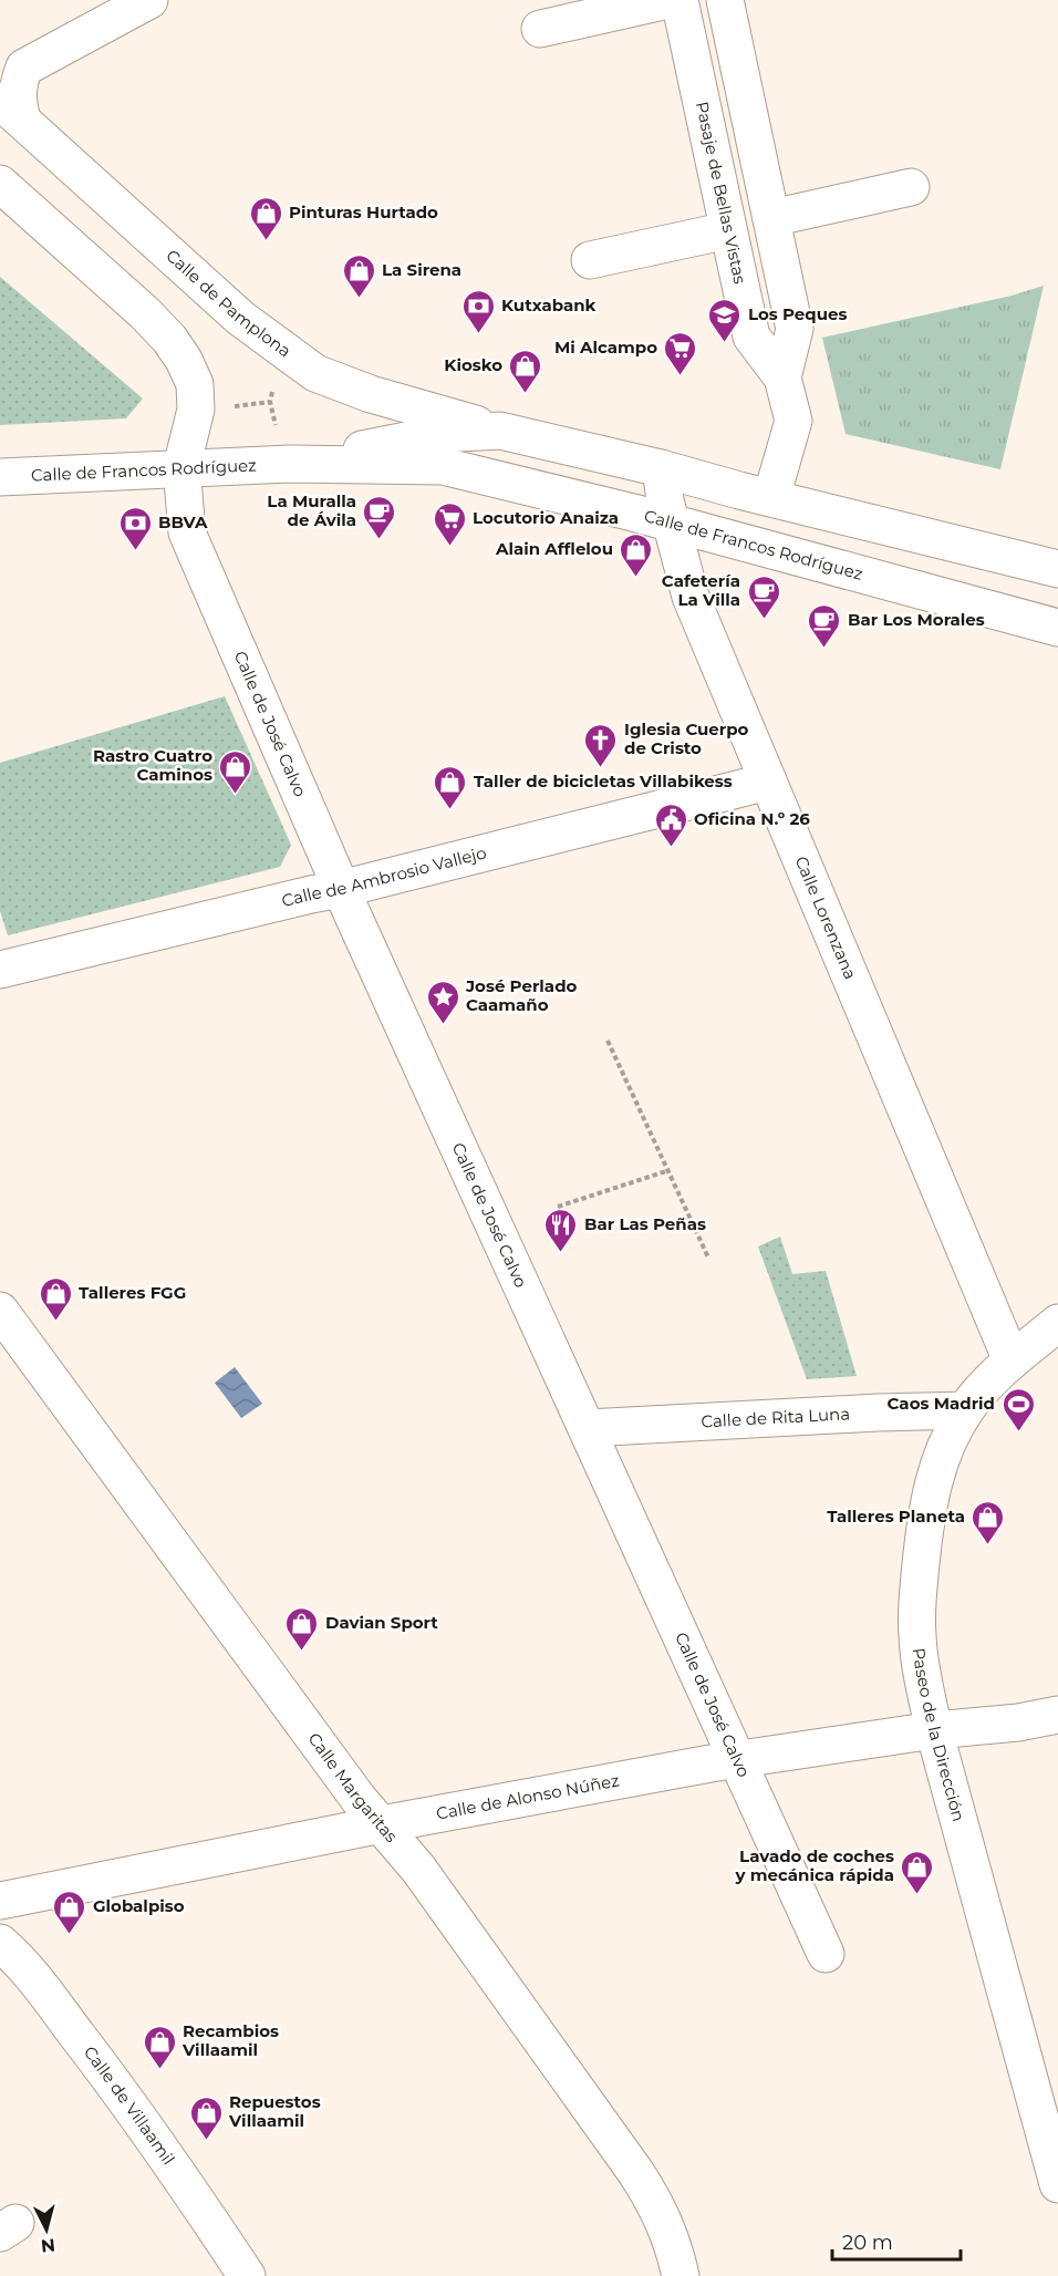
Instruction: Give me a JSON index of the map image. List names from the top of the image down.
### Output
{
  "streets": {
    "street": [
      "Pasaje de Bellas Vistas",
      "Calle de Pamplona",
      "Calle de Francos Rodríguez",
      "Calle de José Calvo",
      "Calle de Ambrosio Vallejo",
      "Calle Lorenzana",
      "Calle de Rita Luna",
      "Paseo de la Dirección",
      "Calle Margaritas",
      "Calle de Alonso Núñez",
      "Calle de Villaamil"
    ]
  },
  "crossings": [
    ["Pasaje de Bellas Vistas", "Calle de Francos Rodríguez"],
    ["Calle de Pamplona", "Calle de Francos Rodríguez"],
    ["Calle de Francos Rodríguez", "Calle de José Calvo"],
    ["Calle de Francos Rodríguez", "Calle Lorenzana"],
    ["Calle de José Calvo", "Calle de Ambrosio Vallejo"],
    ["Calle de José Calvo", "Calle de Rita Luna"],
    ["Calle de José Calvo", "Calle de Alonso Núñez"],
    ["Calle de Ambrosio Vallejo", "Calle Lorenzana"],
    ["Calle Lorenzana", "Paseo de la Dirección"],
    ["Calle de Rita Luna", "Paseo de la Dirección"],
    ["Paseo de la Dirección", "Calle de Alonso Núñez"],
    ["Calle Margaritas", "Calle de Alonso Núñez"]
  ],
  "places": {
    "shop": [
      "Pinturas Hurtado",
      "La Sirena",
      "Kiosko",
      "Alain Afflelou",
      "Rastro Cuatro Caminos",
      "Taller de bicicletas Villabikess",
      "Talleres FGG",
      "Talleres Planeta",
      "Davian Sport",
      "Lavado de coches y mecánica rápida",
      "Globalpiso",
      "Recambios Villaamil",
      "Repuestos Villaamil"
    ],
    "bank": ["Kutxabank", "BBVA"],
    "school or university": ["Los Peques"],
    "supermarket": ["Mi Alcampo", "Locutorio Anaiza"],
    "cafe": ["La Muralla de Ávila", "Cafetería La Villa", "Bar Los Morales"],
    "church": ["Iglesia Cuerpo de Cristo"],
    "public building": ["Oficina N.º 26"],
    "place": ["José Perlado Caamaño"],
    "restaurant": ["Bar Las Peñas"],
    "sports": ["Caos Madrid"]
  },
  "scale_bar": "20 m",
  "north": "bottom"
}
